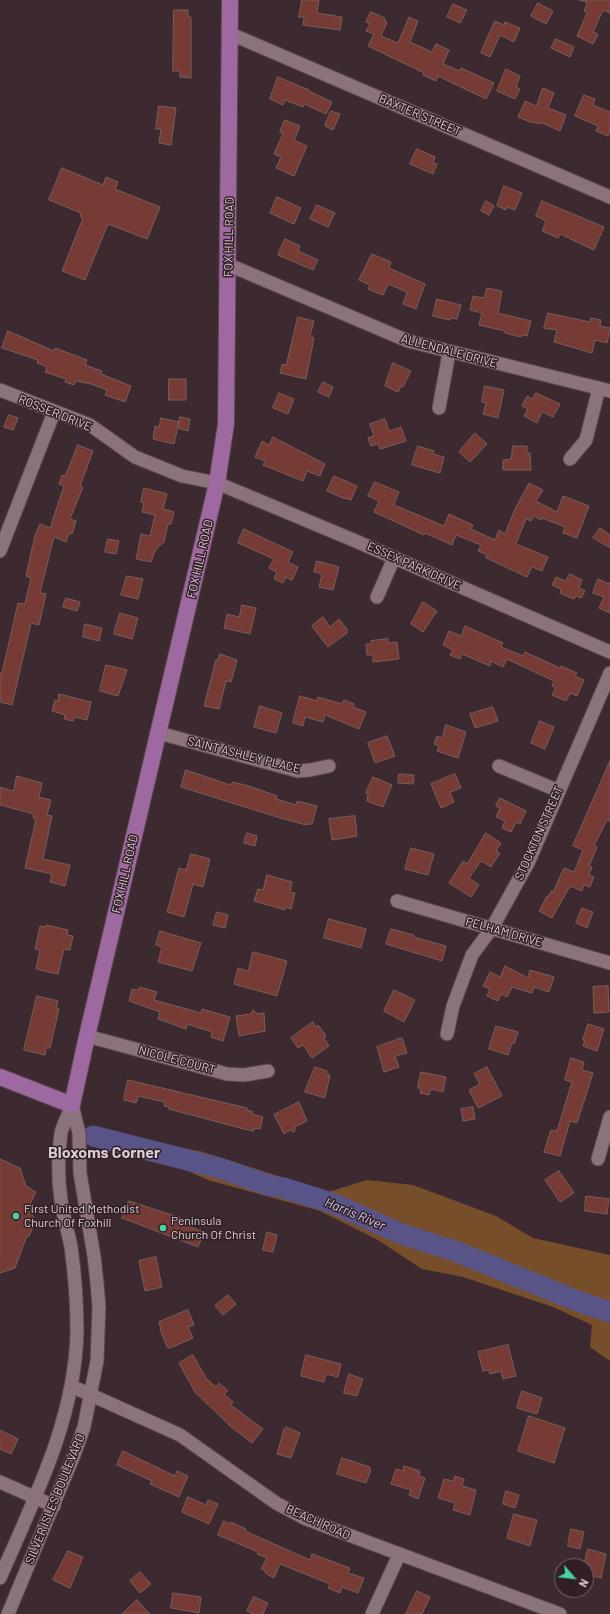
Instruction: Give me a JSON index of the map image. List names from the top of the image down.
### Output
{
  "streets": {
    "main road": ["FOX HILL ROAD"],
    "street": [
      "BAXTER STREET",
      "ALLENDALE DRIVE",
      "ROSSER DRIVE",
      "ESSEX PARK DRIVE",
      "SAINT ASHLEY PLACE",
      "STOCKTON STREET",
      "PELHAM DRIVE",
      "NICOLE COURT",
      "SILVER ISLES BOULEVARD",
      "BEACH ROAD"
    ]
  },
  "crossings": [
    ["BAXTER STREET", "FOX HILL ROAD"],
    ["FOX HILL ROAD", "ALLENDALE DRIVE"],
    ["FOX HILL ROAD", "ROSSER DRIVE"],
    ["FOX HILL ROAD", "ESSEX PARK DRIVE"],
    ["FOX HILL ROAD", "SAINT ASHLEY PLACE"],
    ["FOX HILL ROAD", "NICOLE COURT"],
    ["FOX HILL ROAD", "SILVER ISLES BOULEVARD"],
    ["ROSSER DRIVE", "ESSEX PARK DRIVE"],
    ["STOCKTON STREET", "PELHAM DRIVE"],
    ["SILVER ISLES BOULEVARD", "BEACH ROAD"]
  ],
  "districts": ["Bloxoms Corner"],
  "water": ["Harris River"],
  "places": ["First United Methodist Church Of Foxhill", "Peninsula Church Of Christ"],
  "north": "bottom right"
}
